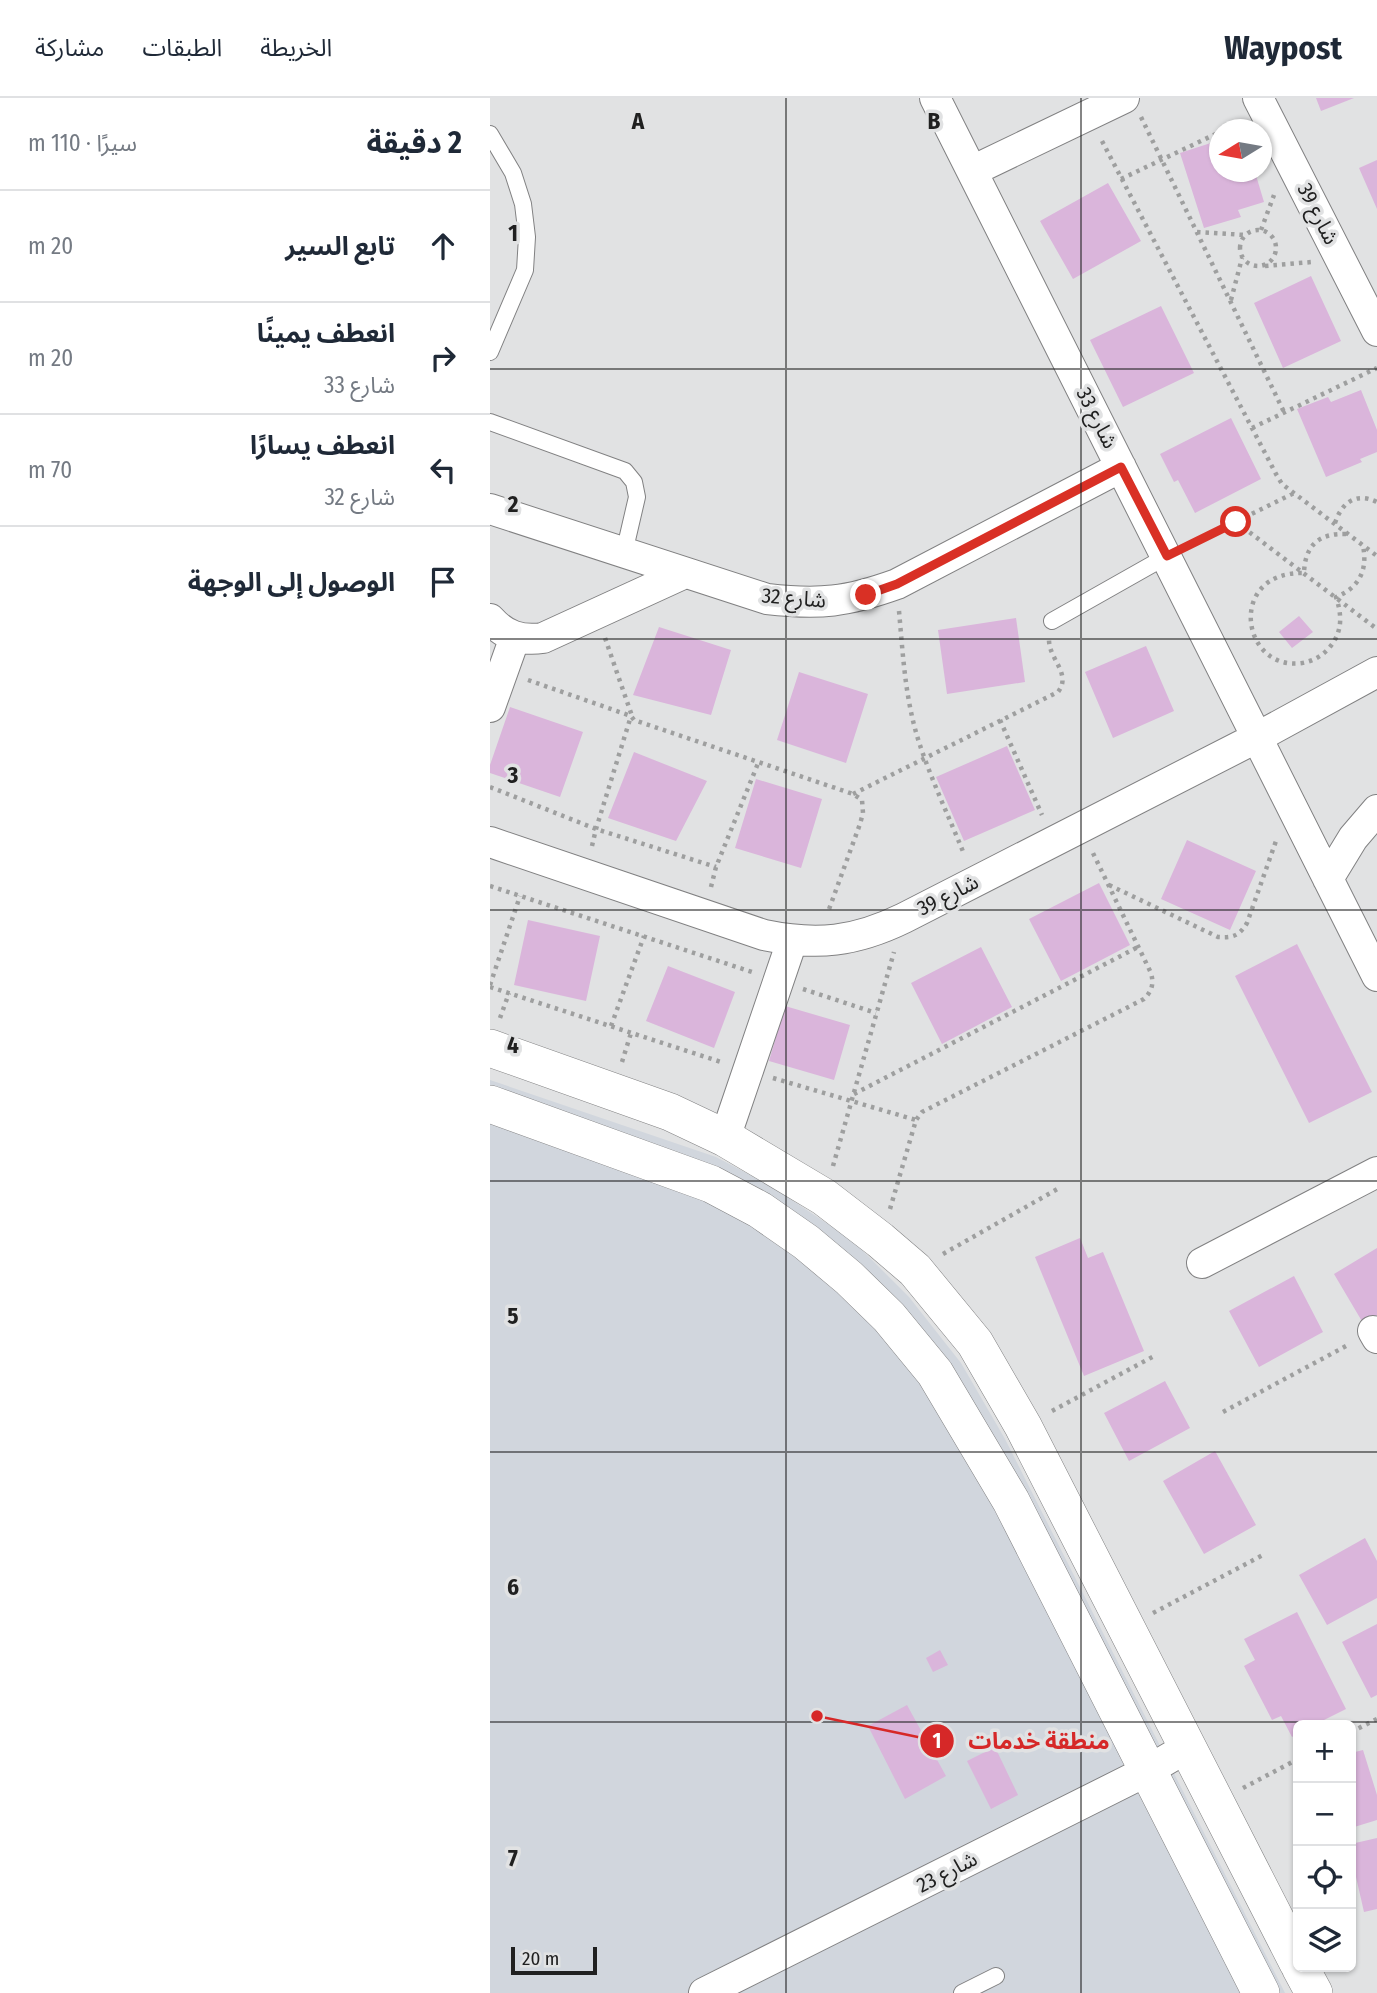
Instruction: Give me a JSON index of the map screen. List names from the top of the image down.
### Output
{
  "streets": {
    "street": [
      "شارع 39",
      "شارع 33",
      "شارع 32",
      "شارع 23"
    ]
  },
  "crossings": [
    ["شارع 39", "شارع 33"],
    ["شارع 33", "شارع 32"]
  ],
  "places": ["منطقة خدمات"],
  "scale_bar": "20 m",
  "north": "left",
  "page": {
    "header": "Waypost",
    "nav": ["الخريطة", "الطبقات", "مشاركة"],
    "heading": ["2 دقيقة", "سيرًا · 110 m"],
    "list": [
      ["تابع السير", "20 m"],
      ["انعطف يمينًا", "شارع 33", "20 m"],
      ["انعطف يسارًا", "شارع 32", "70 m"],
      "الوصول إلى الوجهة"
    ],
    "map_buttons": ["+", "−"],
    "scale": "20 m"
  },
  "grid": {
    "columns": ["A", "B"],
    "rows": [
      "1",
      "2",
      "3",
      "4",
      "5",
      "6",
      "7"
    ]
  }
}
